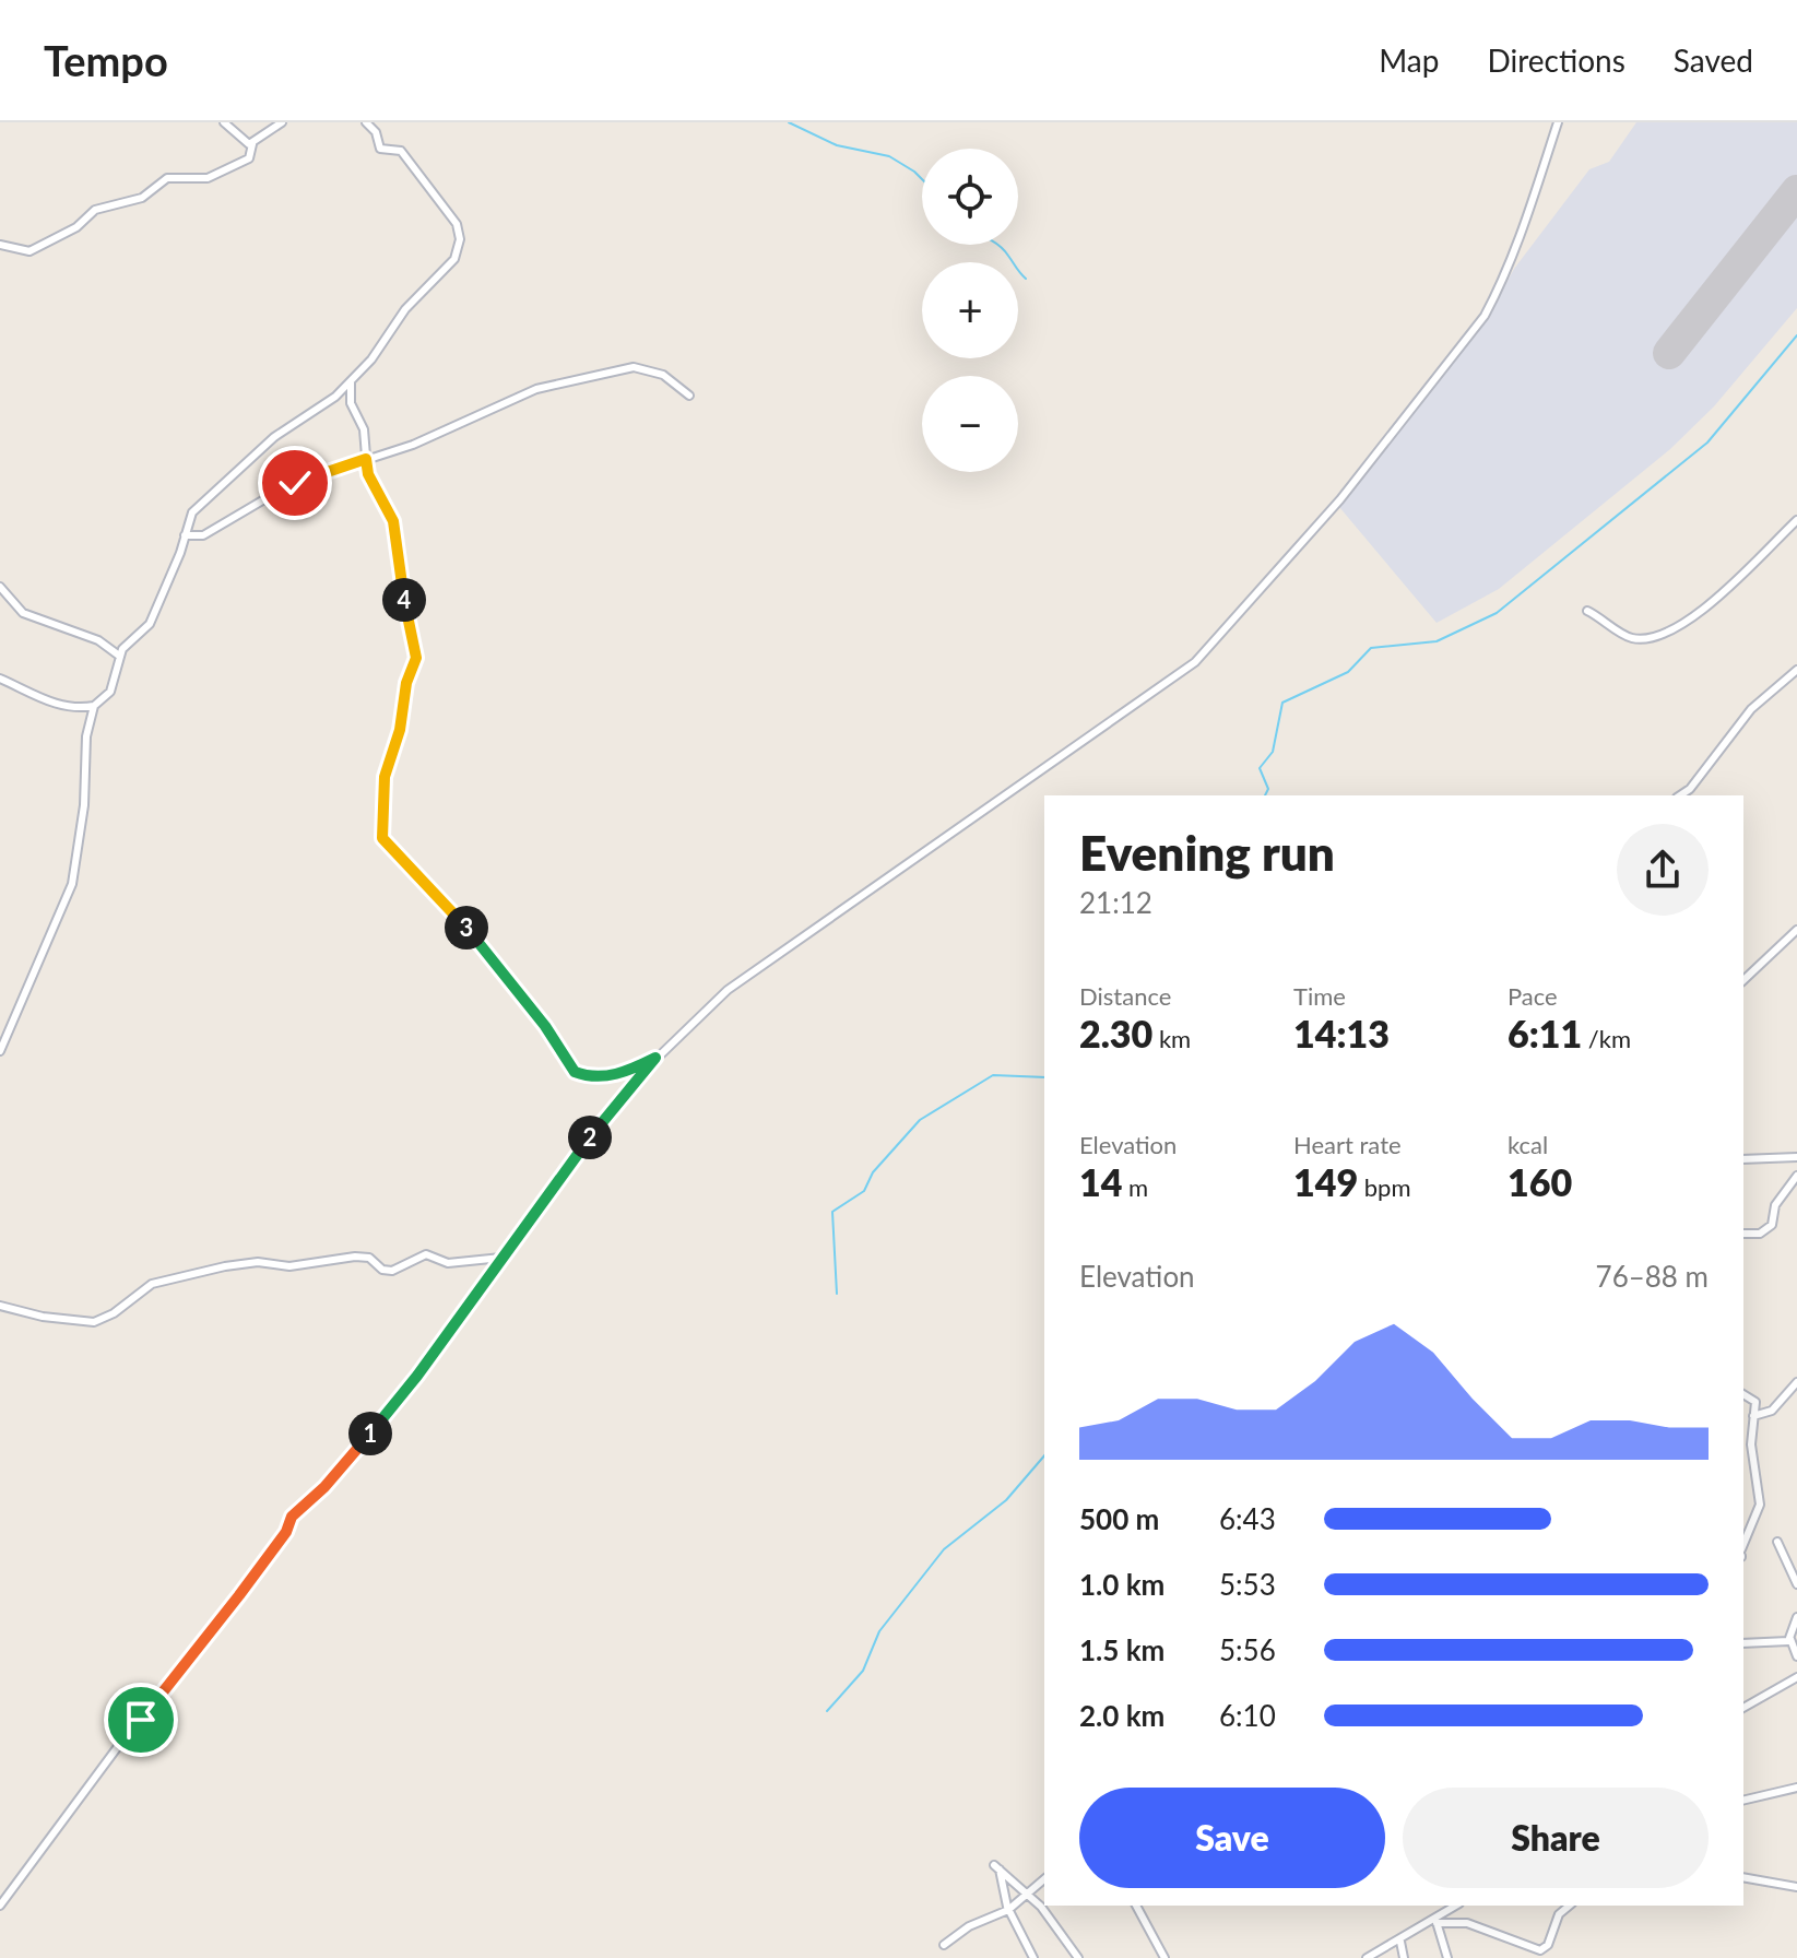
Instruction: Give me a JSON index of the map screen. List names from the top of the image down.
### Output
{
  "page": {
    "header": "Tempo",
    "nav": ["Map", "Directions", "Saved"],
    "map_buttons": ["+", "−"],
    "pins": [
      "4",
      "3",
      "2",
      "1"
    ],
    "heading": ["Evening run", "21:12"],
    "stats": [
      ["Distance", "2.30 km"],
      ["Time", "14:13"],
      ["Pace", "6:11 /km"],
      ["Elevation", "14 m"],
      ["Heart rate", "149 bpm"],
      ["kcal", "160"]
    ],
    "chart": ["Elevation", "76–88 m"],
    "list": [
      {
        "name": "500 m",
        "note": "6:43"
      },
      {
        "name": "1.0 km",
        "note": "5:53"
      },
      {
        "name": "1.5 km",
        "note": "5:56"
      },
      {
        "name": "2.0 km",
        "note": "6:10"
      }
    ],
    "buttons": ["Save", "Share"]
  }
}
